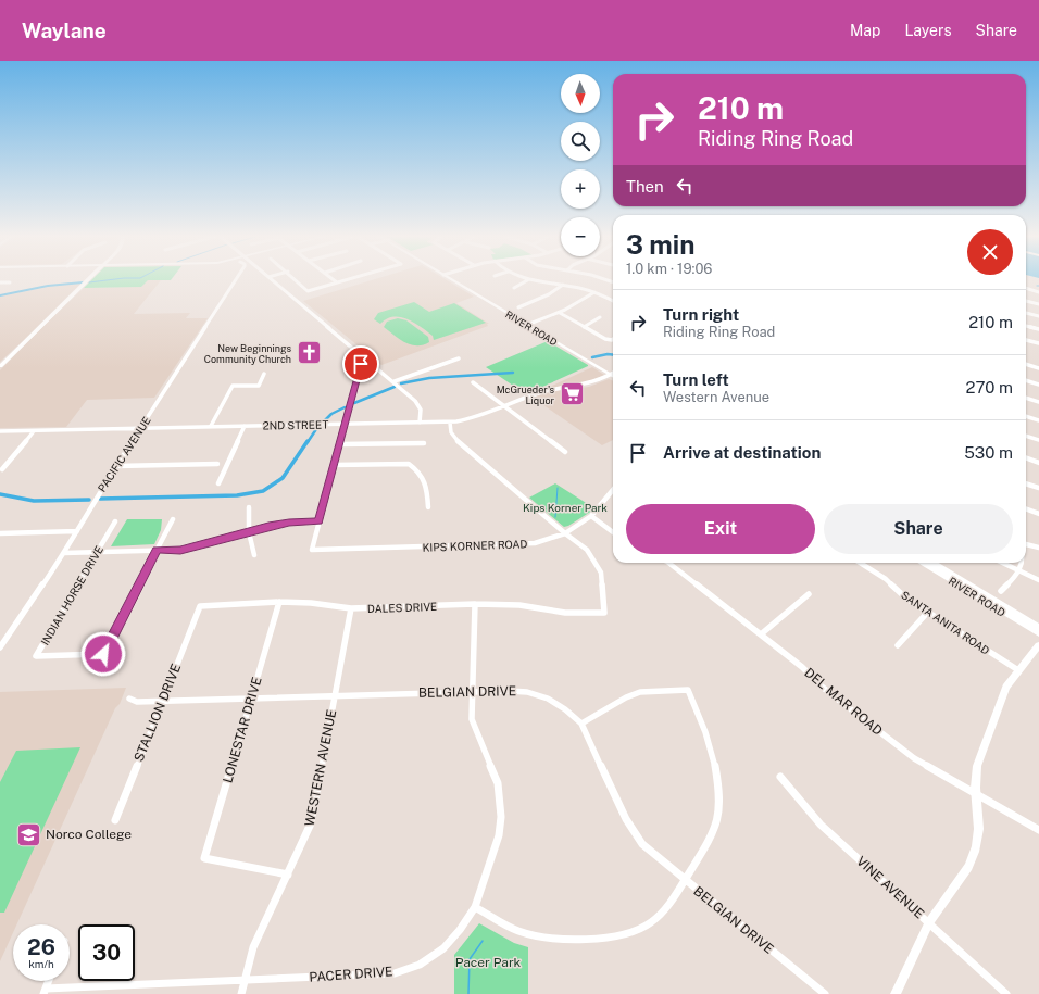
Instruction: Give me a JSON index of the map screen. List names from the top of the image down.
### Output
{
  "streets": {
    "main road": ["RIVER ROAD"],
    "street": [
      "2ND STREET",
      "PACIFIC AVENUE",
      "KIPS KORNER ROAD",
      "INDIAN HORSE DRIVE",
      "DALES DRIVE",
      "SANTA ANITA ROAD",
      "BELGIAN DRIVE",
      "DEL MAR ROAD",
      "STALLION DRIVE",
      "LONESTAR DRIVE",
      "WESTERN AVENUE",
      "VINE AVENUE",
      "PACER DRIVE"
    ]
  },
  "crossings": [
    ["2ND STREET", "PACIFIC AVENUE"],
    ["KIPS KORNER ROAD", "DALES DRIVE"],
    ["DALES DRIVE", "STALLION DRIVE"],
    ["DALES DRIVE", "LONESTAR DRIVE"],
    ["DALES DRIVE", "WESTERN AVENUE"],
    ["DALES DRIVE", "PACER DRIVE"],
    ["BELGIAN DRIVE", "STALLION DRIVE"],
    ["BELGIAN DRIVE", "LONESTAR DRIVE"],
    ["BELGIAN DRIVE", "WESTERN AVENUE"],
    ["BELGIAN DRIVE", "PACER DRIVE"],
    ["LONESTAR DRIVE", "WESTERN AVENUE"],
    ["WESTERN AVENUE", "PACER DRIVE"]
  ],
  "parks": ["Kips Korner Park", "Pacer Park"],
  "places": {
    "church": ["New Beginnings Community Church"],
    "supermarket": ["McGrueder's Liquor"],
    "school or university": ["Norco College"]
  },
  "north": "bottom",
  "page": {
    "header": "Waylane",
    "nav": ["Map", "Layers", "Share"],
    "map_buttons": ["+", "−"],
    "turn": ["210 m", "Riding Ring Road"],
    "then": "Then",
    "heading": ["3 min", "1.0 km · 19:06"],
    "list": [
      {
        "name": "Turn right",
        "note": "Riding Ring Road",
        "value": "210 m"
      },
      {
        "name": "Turn left",
        "note": "Western Avenue",
        "value": "270 m"
      },
      {
        "name": "Arrive at destination",
        "value": "530 m"
      }
    ],
    "buttons": ["Exit", "Share"],
    "speed": "26 km/h",
    "limit": "30"
  }
}
